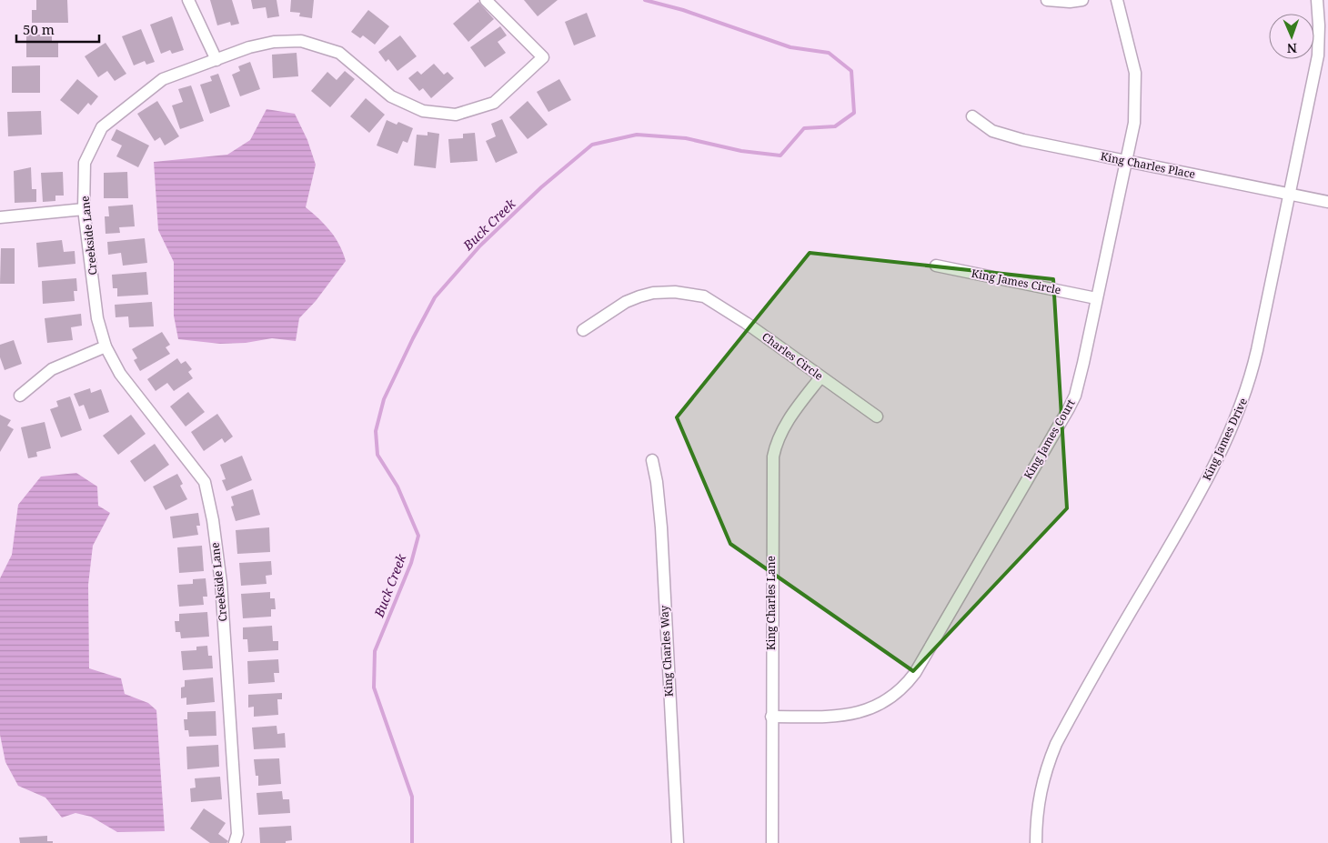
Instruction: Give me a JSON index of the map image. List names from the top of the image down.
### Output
{
  "streets": {
    "street": [
      "King Charles Place",
      "Creekside Lane",
      "King James Circle",
      "Charles Circle",
      "King James Court",
      "King James Drive",
      "King Charles Lane",
      "King Charles Way"
    ]
  },
  "crossings": [
    ["King Charles Place", "King James Court"],
    ["King Charles Place", "King James Drive"],
    ["King James Circle", "King James Court"],
    ["Charles Circle", "King Charles Lane"],
    ["King James Court", "King Charles Lane"]
  ],
  "water": ["Buck Creek"],
  "scale_bar": "50 m",
  "north": "bottom"
}
